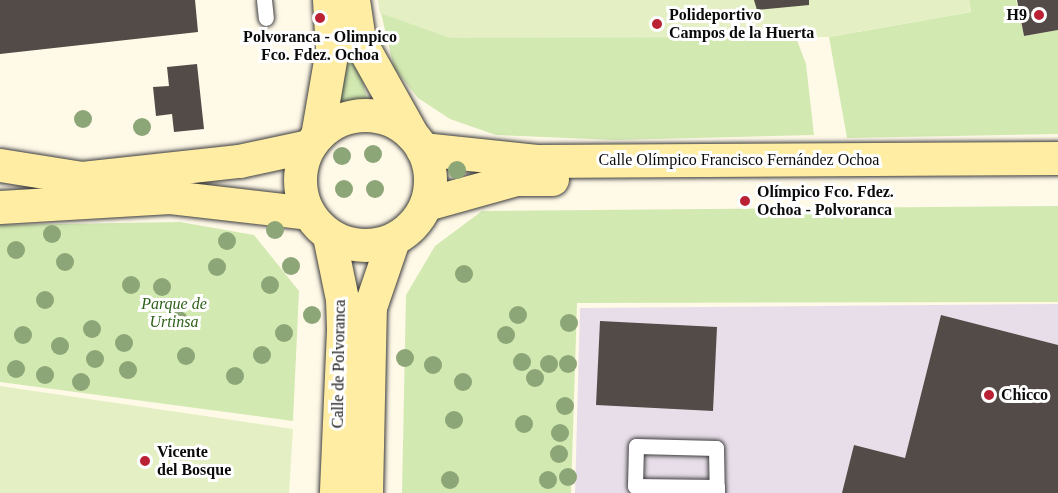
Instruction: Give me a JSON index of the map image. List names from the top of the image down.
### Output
{
  "streets": {
    "street": ["Calle Olímpico Francisco Fernández Ochoa", "Calle de Polvoranca"]
  },
  "crossings": [
    ["Calle Olímpico Francisco Fernández Ochoa", "Calle de Polvoranca"]
  ],
  "parks": ["Parque de Urtinsa"],
  "places": [
    "H9",
    "Polvoranca - Olimpico Fco. Fdez. Ochoa",
    "Polideportivo Campos de la Huerta",
    "Olímpico Fco. Fdez. Ochoa - Polvoranca",
    "Chicco",
    "Vicente del Bosque"
  ]
}
